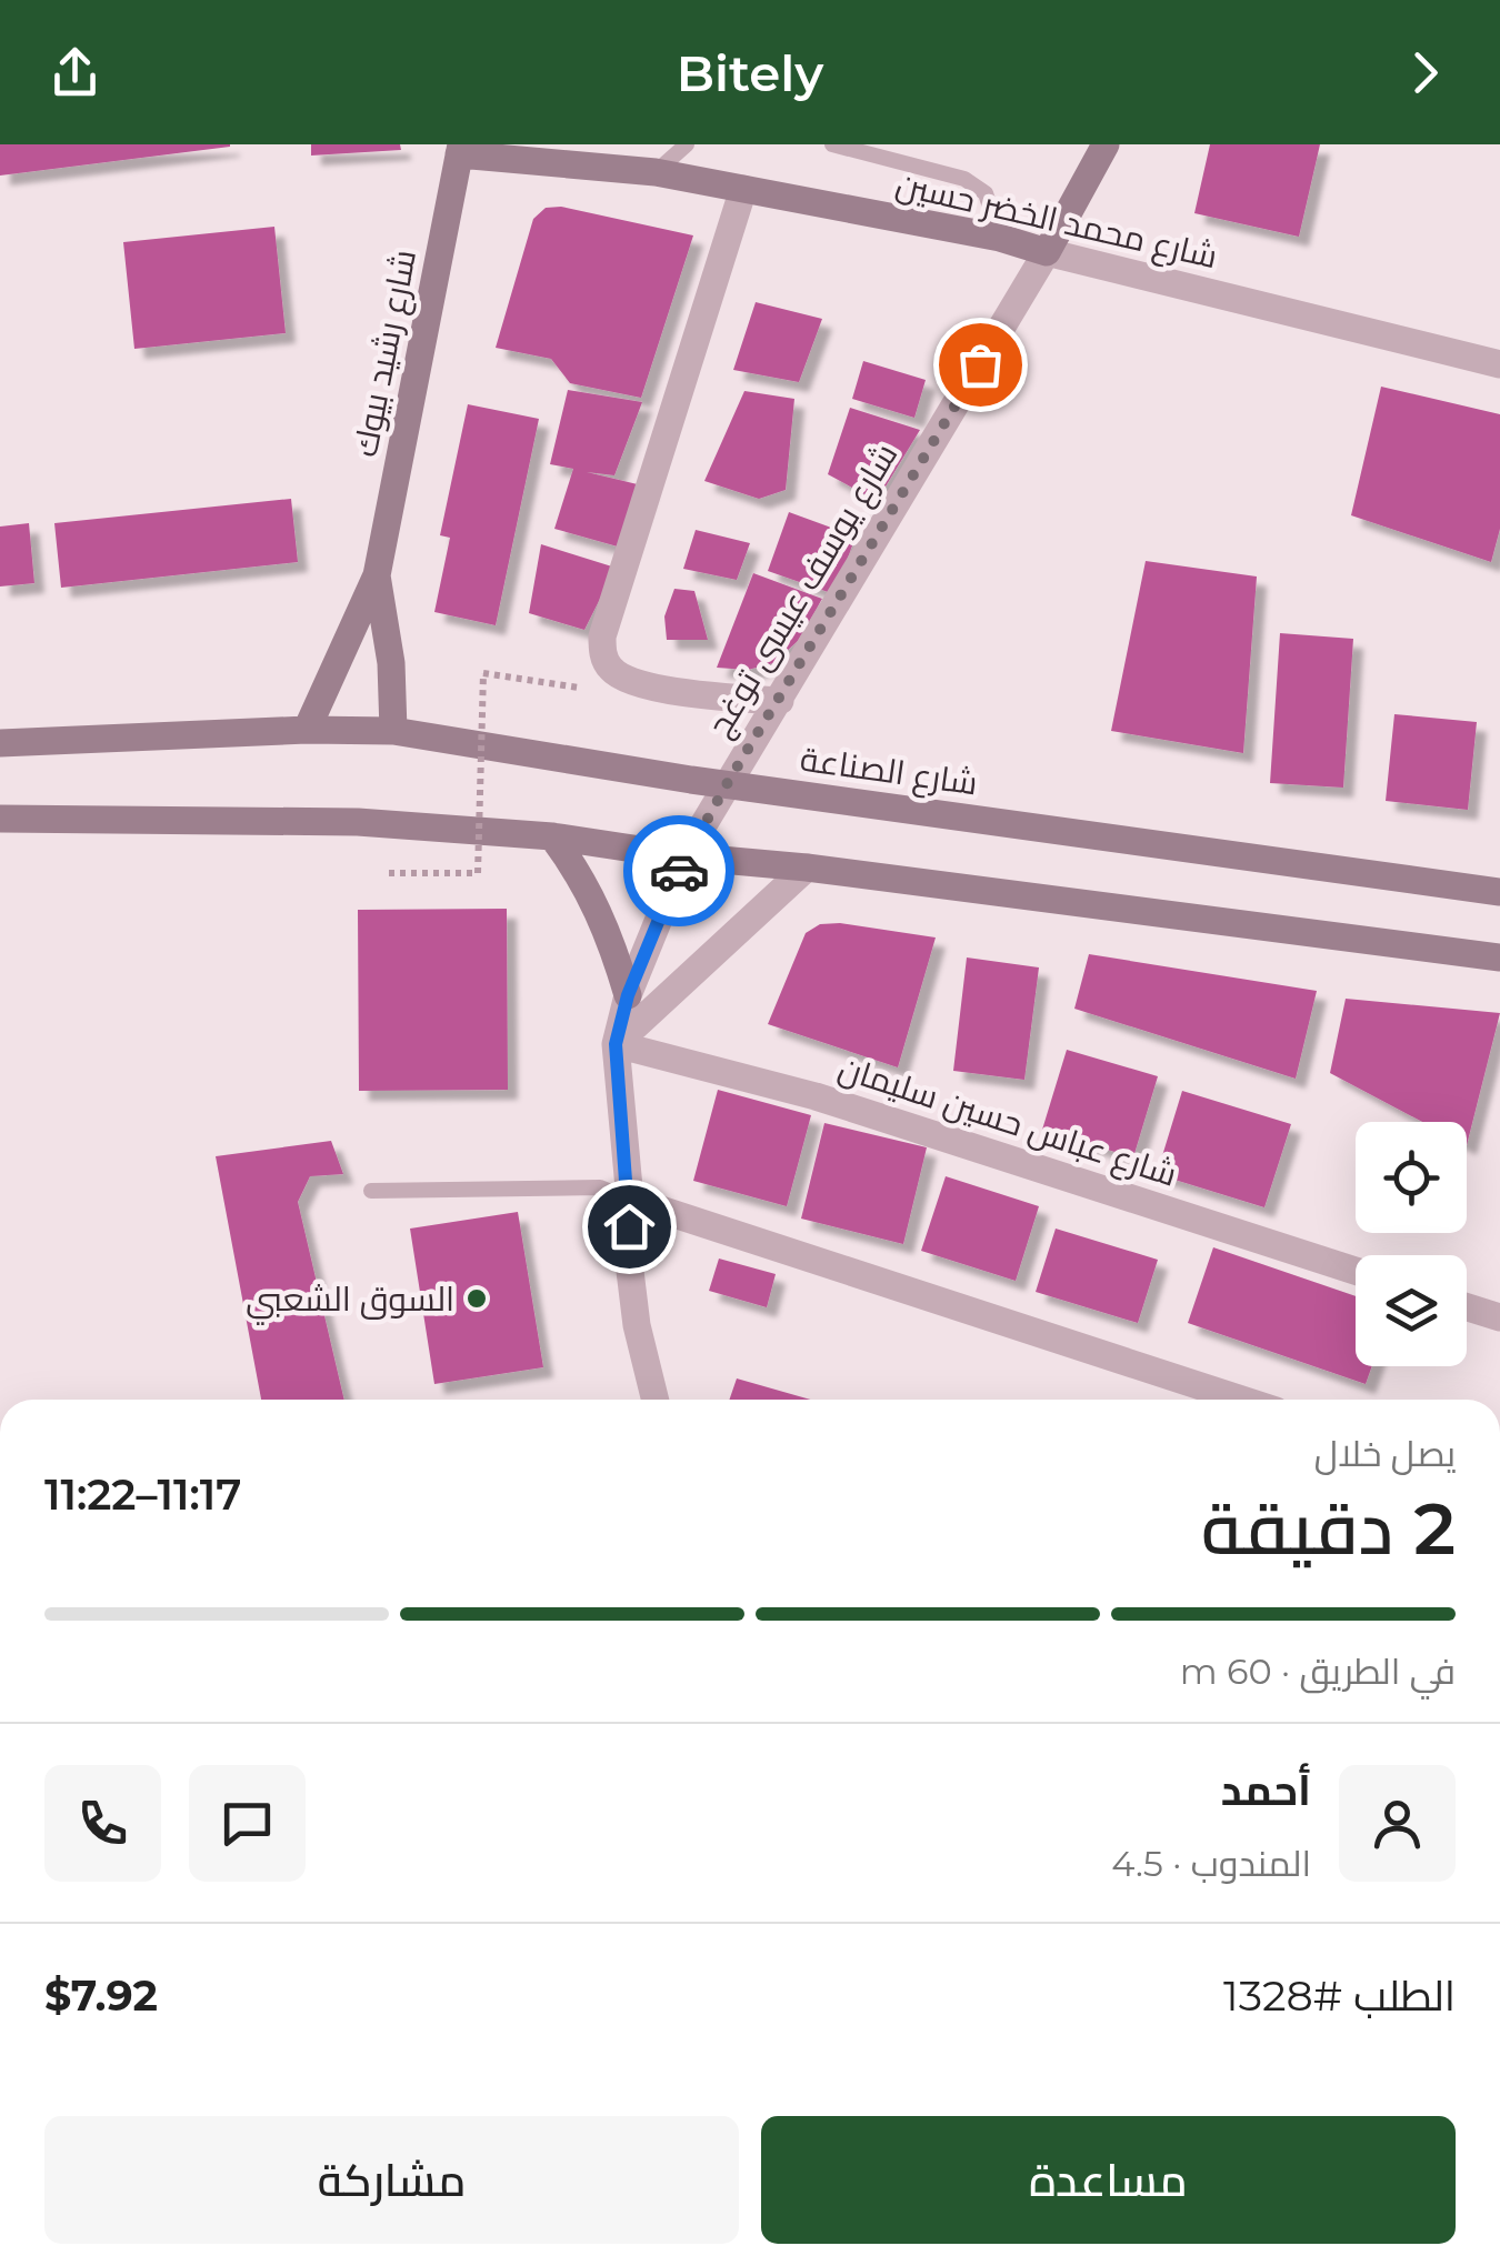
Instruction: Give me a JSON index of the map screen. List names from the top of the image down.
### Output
{
  "streets": {
    "main road": [
      "شارع محمد الخضر حسين",
      "شارع رشيد بيوك",
      "شارع يوسف عيسى توغج",
      "شارع الصناعة"
    ],
    "street": ["شارع عباس حسين سليمان"]
  },
  "crossings": [
    ["شارع محمد الخضر حسين", "شارع رشيد بيوك"],
    ["شارع محمد الخضر حسين", "شارع يوسف عيسى توغج"],
    ["شارع رشيد بيوك", "شارع الصناعة"],
    ["شارع يوسف عيسى توغج", "شارع الصناعة"],
    ["شارع يوسف عيسى توغج", "شارع عباس حسين سليمان"]
  ],
  "places": ["السوق الشعبي"],
  "page": {
    "header": "Bitely",
    "heading": ["2 دقيقة", "يصل خلال", "11:17–11:22"],
    "panel": [
      "أحمد",
      "المندوب · 4.5",
      "الطلب #1328",
      "$7.92"
    ],
    "bar": "في الطريق · 60 m",
    "buttons": ["مساعدة", "مشاركة"]
  }
}
